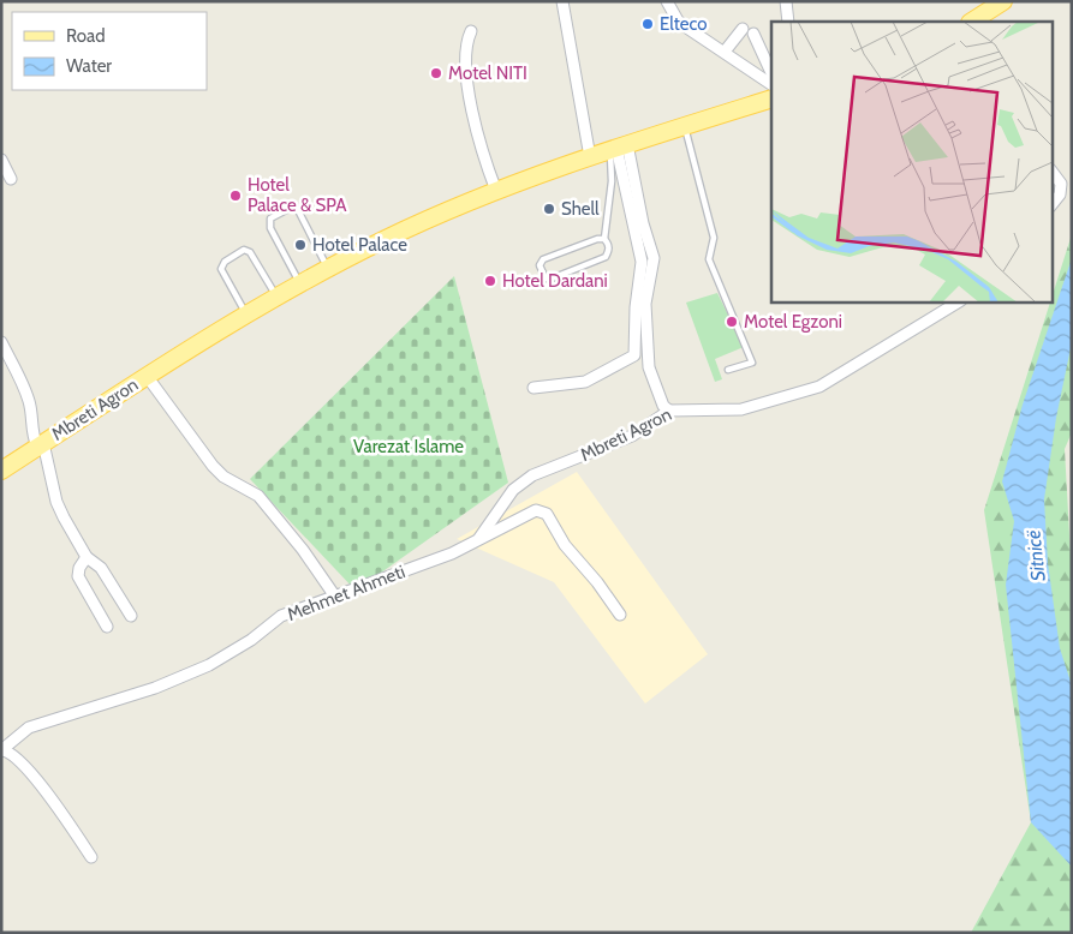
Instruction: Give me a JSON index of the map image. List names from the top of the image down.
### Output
{
  "streets": {
    "main road": ["Mbreti Agron"],
    "street": ["Mehmet Ahmeti"]
  },
  "crossings": [
    ["Mbreti Agron", "Mehmet Ahmeti"]
  ],
  "water": ["Sitnicë"],
  "parks": ["Varezat Islame"],
  "places": [
    "Elteco",
    "Motel NITI",
    "Hotel Palace & SPA",
    "Shell",
    "Hotel Palace",
    "Hotel Dardani",
    "Motel Egzoni"
  ],
  "legend": ["Road", "Water"]
}
